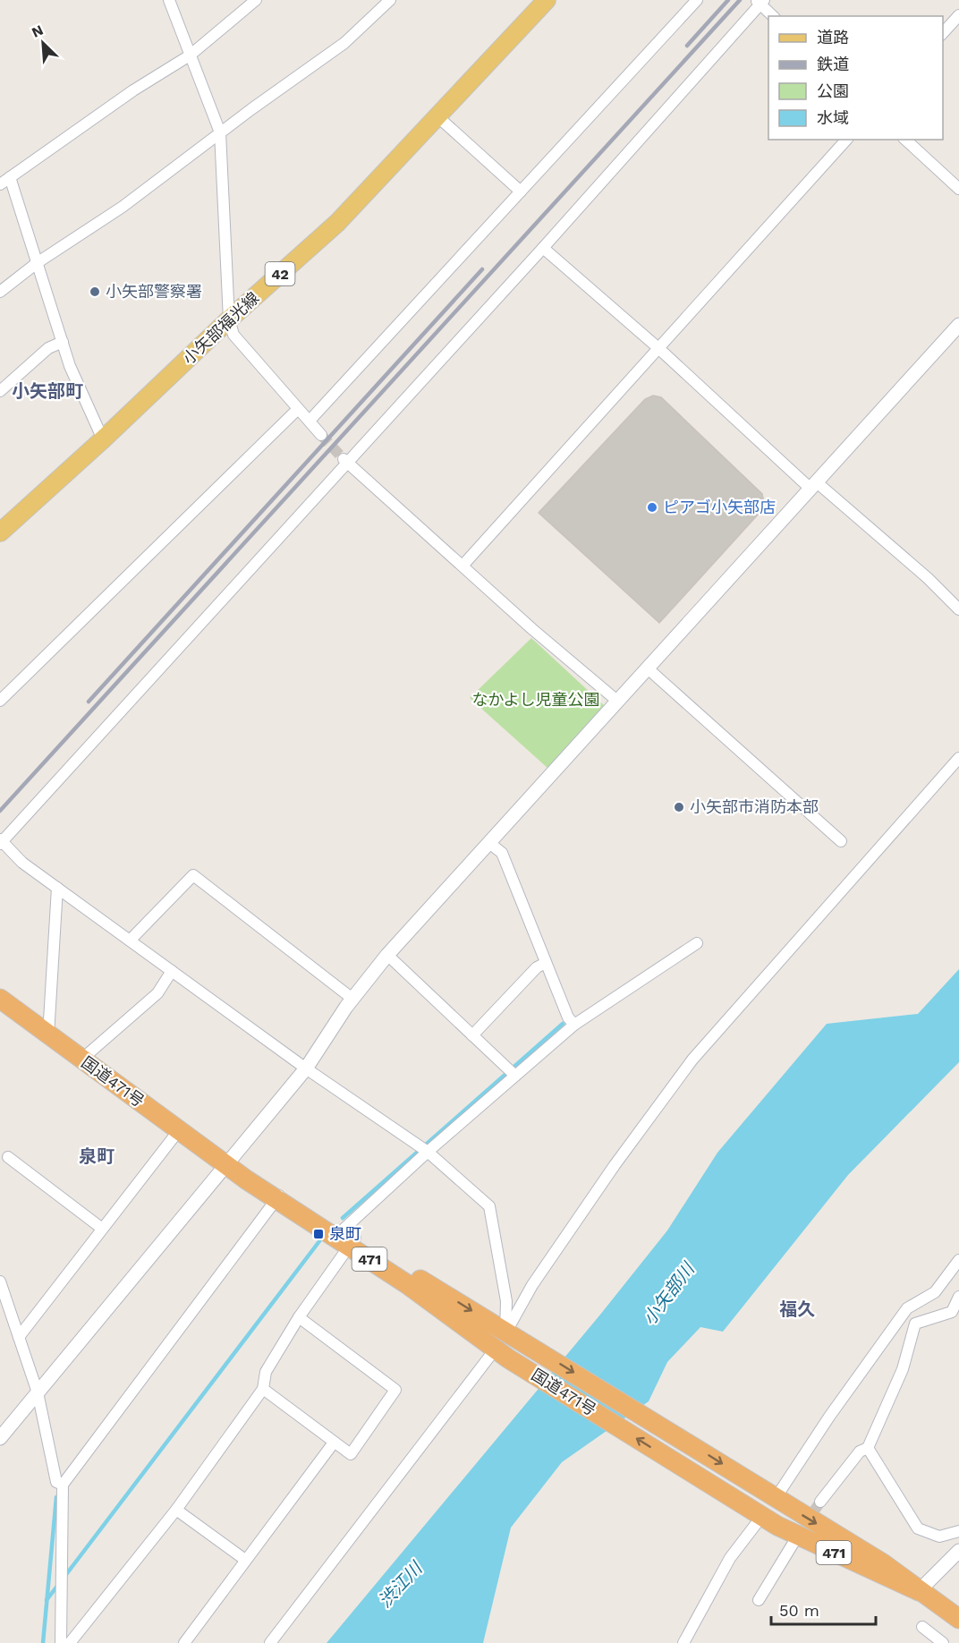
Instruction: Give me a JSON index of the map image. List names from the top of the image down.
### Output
{
  "streets": {
    "highway": ["国道471号", "471"],
    "main road": ["42", "小矢部福光線"]
  },
  "districts": ["小矢部町", "泉町", "福久"],
  "water": ["小矢部川", "渋江川"],
  "parks": ["なかよし児童公園"],
  "places": {
    "other": ["小矢部警察署", "ピアゴ小矢部店", "小矢部市消防本部"],
    "transit": ["泉町"]
  },
  "legend": [
    "道路",
    "鉄道",
    "公園",
    "水域"
  ],
  "scale_bar": "50 m",
  "north": "top left"
}
